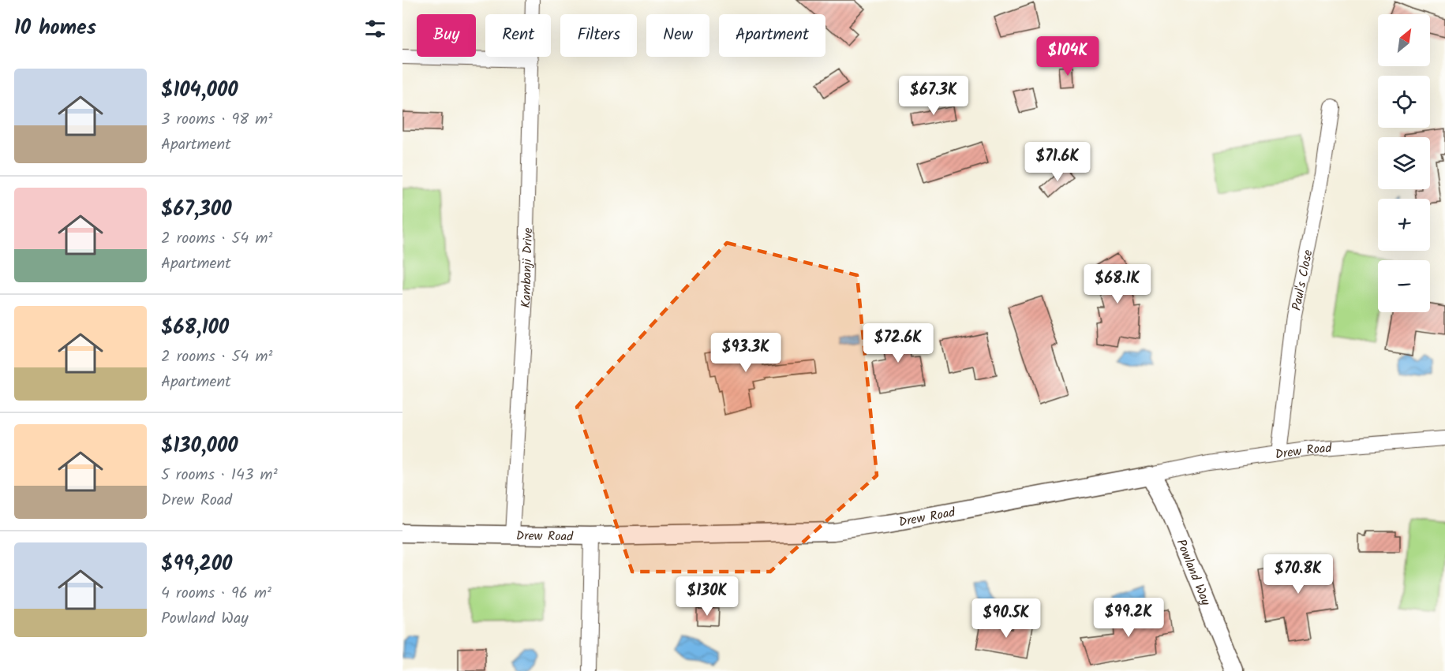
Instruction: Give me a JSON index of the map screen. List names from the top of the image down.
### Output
{
  "streets": {
    "street": [
      "Kambanji Drive",
      "Paul's Close",
      "Drew Road",
      "Powland Way"
    ]
  },
  "crossings": [
    ["Kambanji Drive", "Drew Road"],
    ["Paul's Close", "Drew Road"],
    ["Drew Road", "Powland Way"]
  ],
  "north": "top right",
  "page": {
    "heading": "10 homes",
    "map_buttons": ["+", "−"],
    "chip": [
      "Buy",
      "Rent",
      "Filters",
      "New",
      "Apartment"
    ],
    "price": [
      "$104K",
      "$67.3K",
      "$71.6K",
      "$68.1K",
      "$72.6K",
      "$93.3K",
      "$70.8K",
      "$130K",
      "$99.2K",
      "$90.5K"
    ],
    "list": [
      {
        "name": "$104,000",
        "note": "3 rooms · 98 m² · Apartment"
      },
      {
        "name": "$67,300",
        "note": "2 rooms · 54 m² · Apartment"
      },
      {
        "name": "$68,100",
        "note": "2 rooms · 54 m² · Apartment"
      },
      {
        "name": "$130,000",
        "note": "5 rooms · 143 m² · Drew Road"
      },
      {
        "name": "$99,200",
        "note": "4 rooms · 96 m² · Powland Way"
      }
    ]
  }
}
